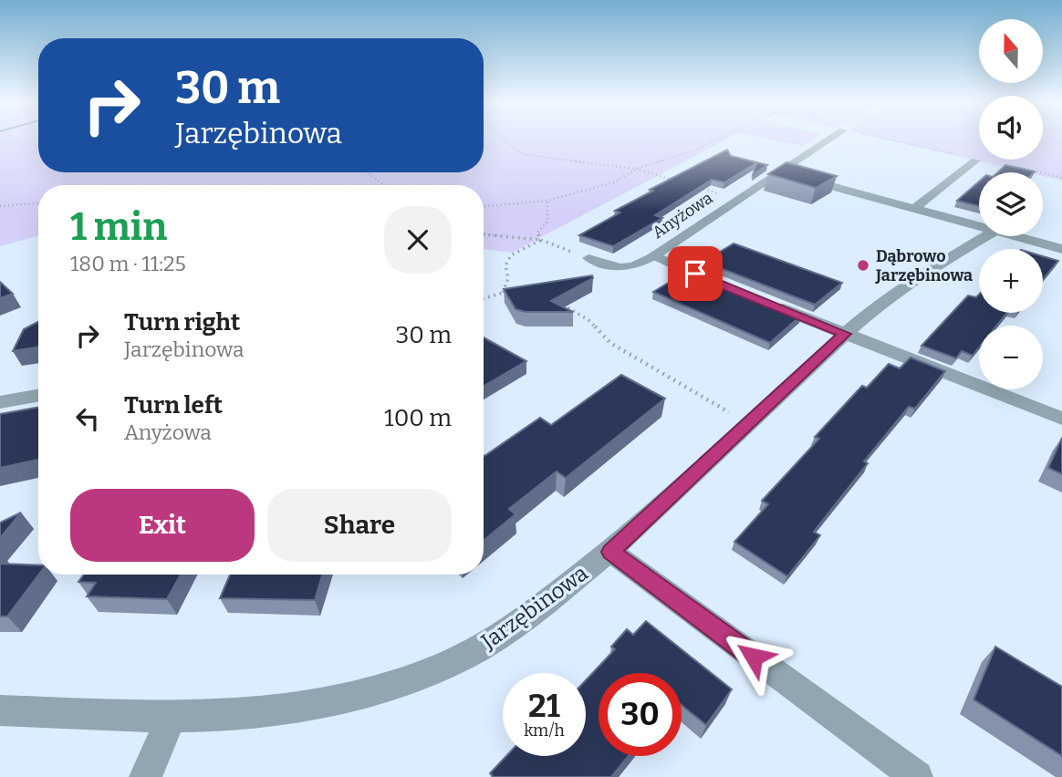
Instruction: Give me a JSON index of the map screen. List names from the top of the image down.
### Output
{
  "streets": {
    "street": ["Anyżowa", "Jarzębinowa"]
  },
  "places": ["Dąbrowo Jarzębinowa"],
  "north": "top",
  "page": {
    "map_buttons": ["+", "−"],
    "turn": ["30 m", "Jarzębinowa"],
    "heading": ["1 min", "180 m · 11:25"],
    "list": [
      {
        "name": "Turn right",
        "note": "Jarzębinowa",
        "value": "30 m"
      },
      {
        "name": "Turn left",
        "note": "Anyżowa",
        "value": "100 m"
      }
    ],
    "buttons": ["Exit", "Share"],
    "speed": "21 km/h",
    "limit": "30"
  }
}
